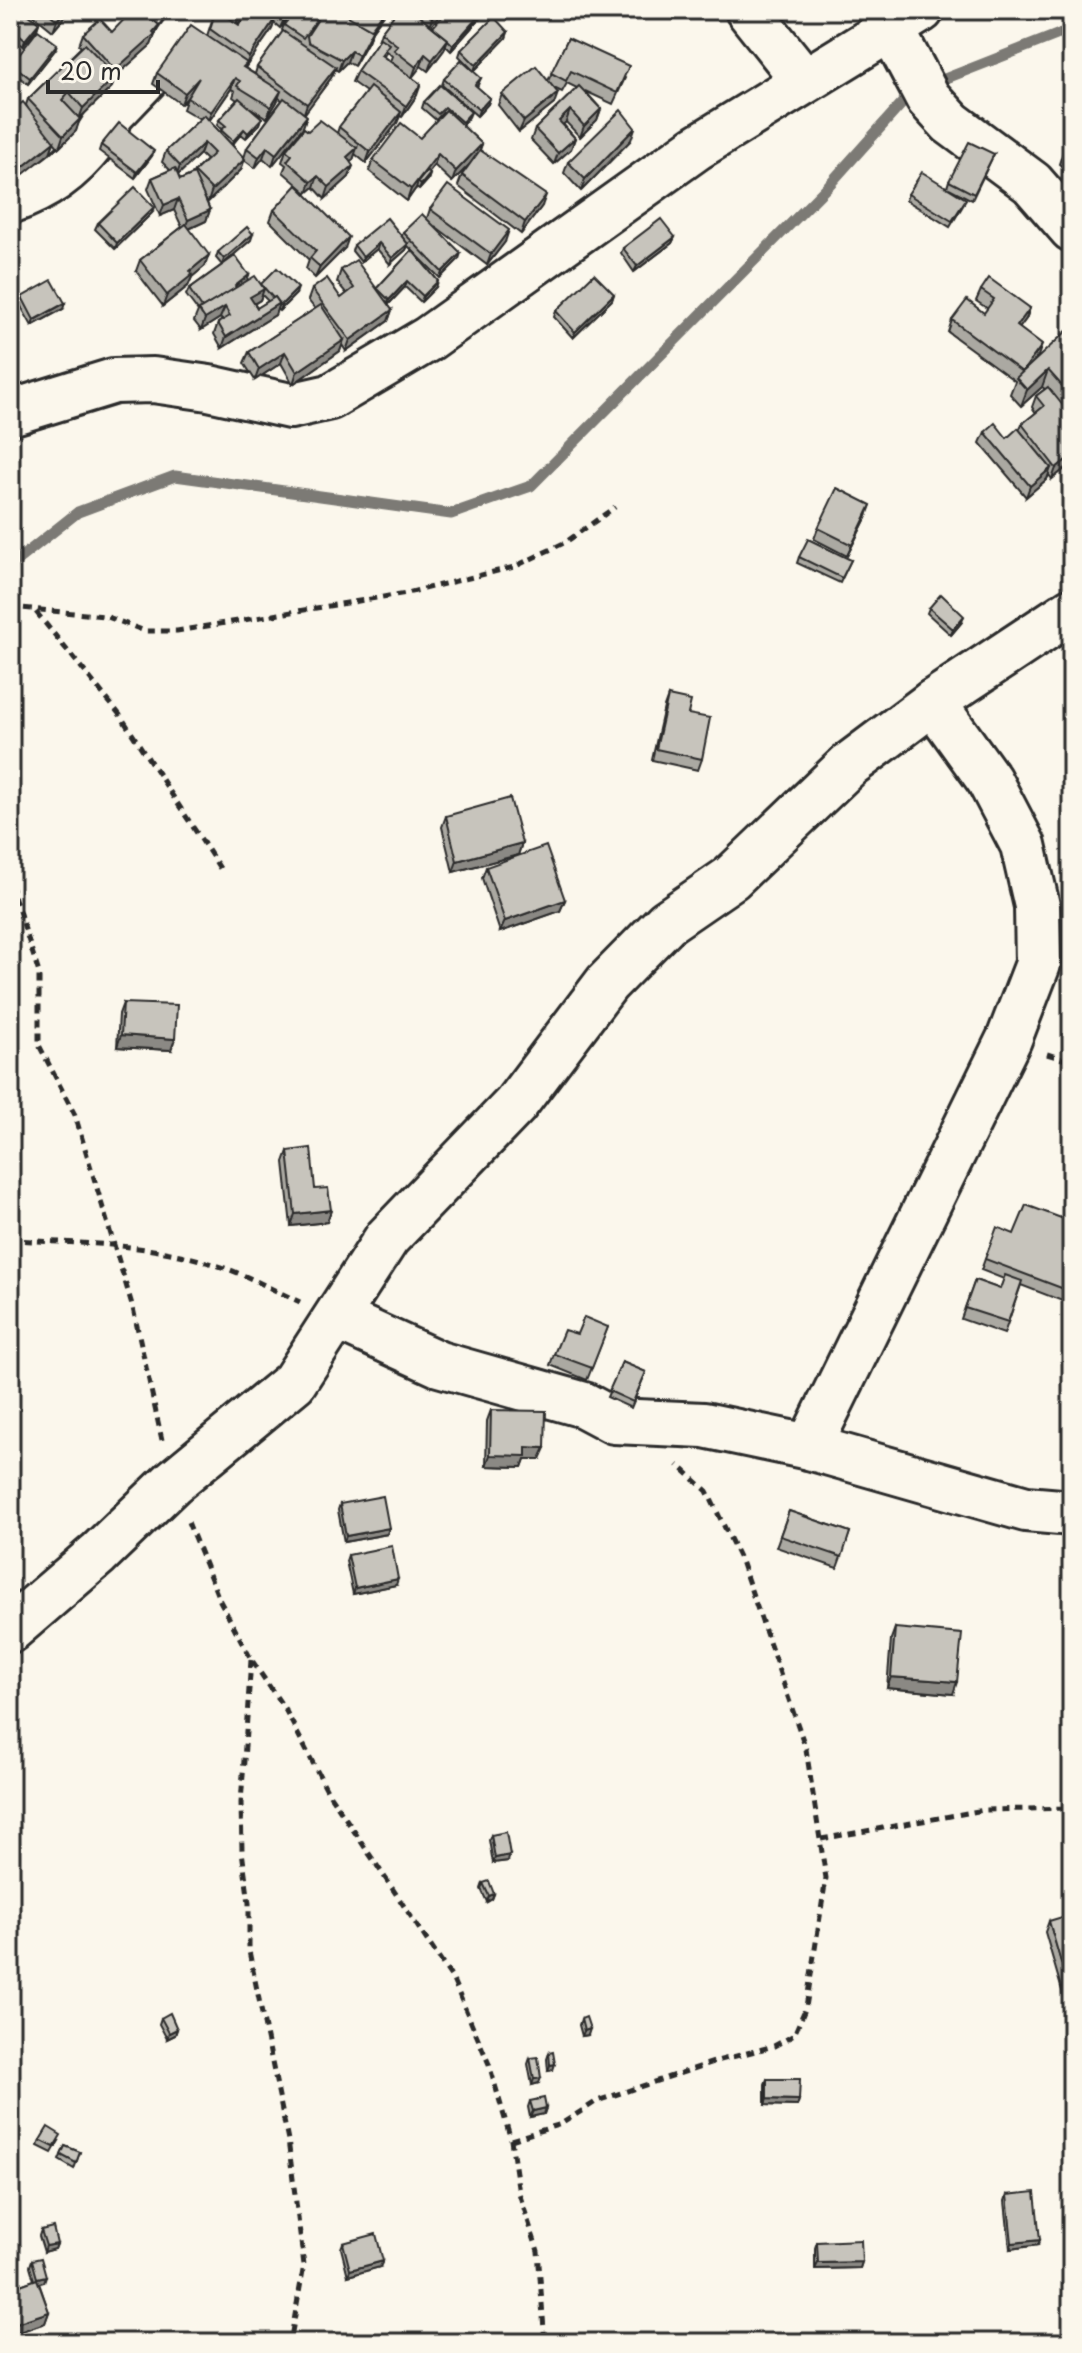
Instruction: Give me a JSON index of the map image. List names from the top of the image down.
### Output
{
  "scale_bar": "20 m"
}
